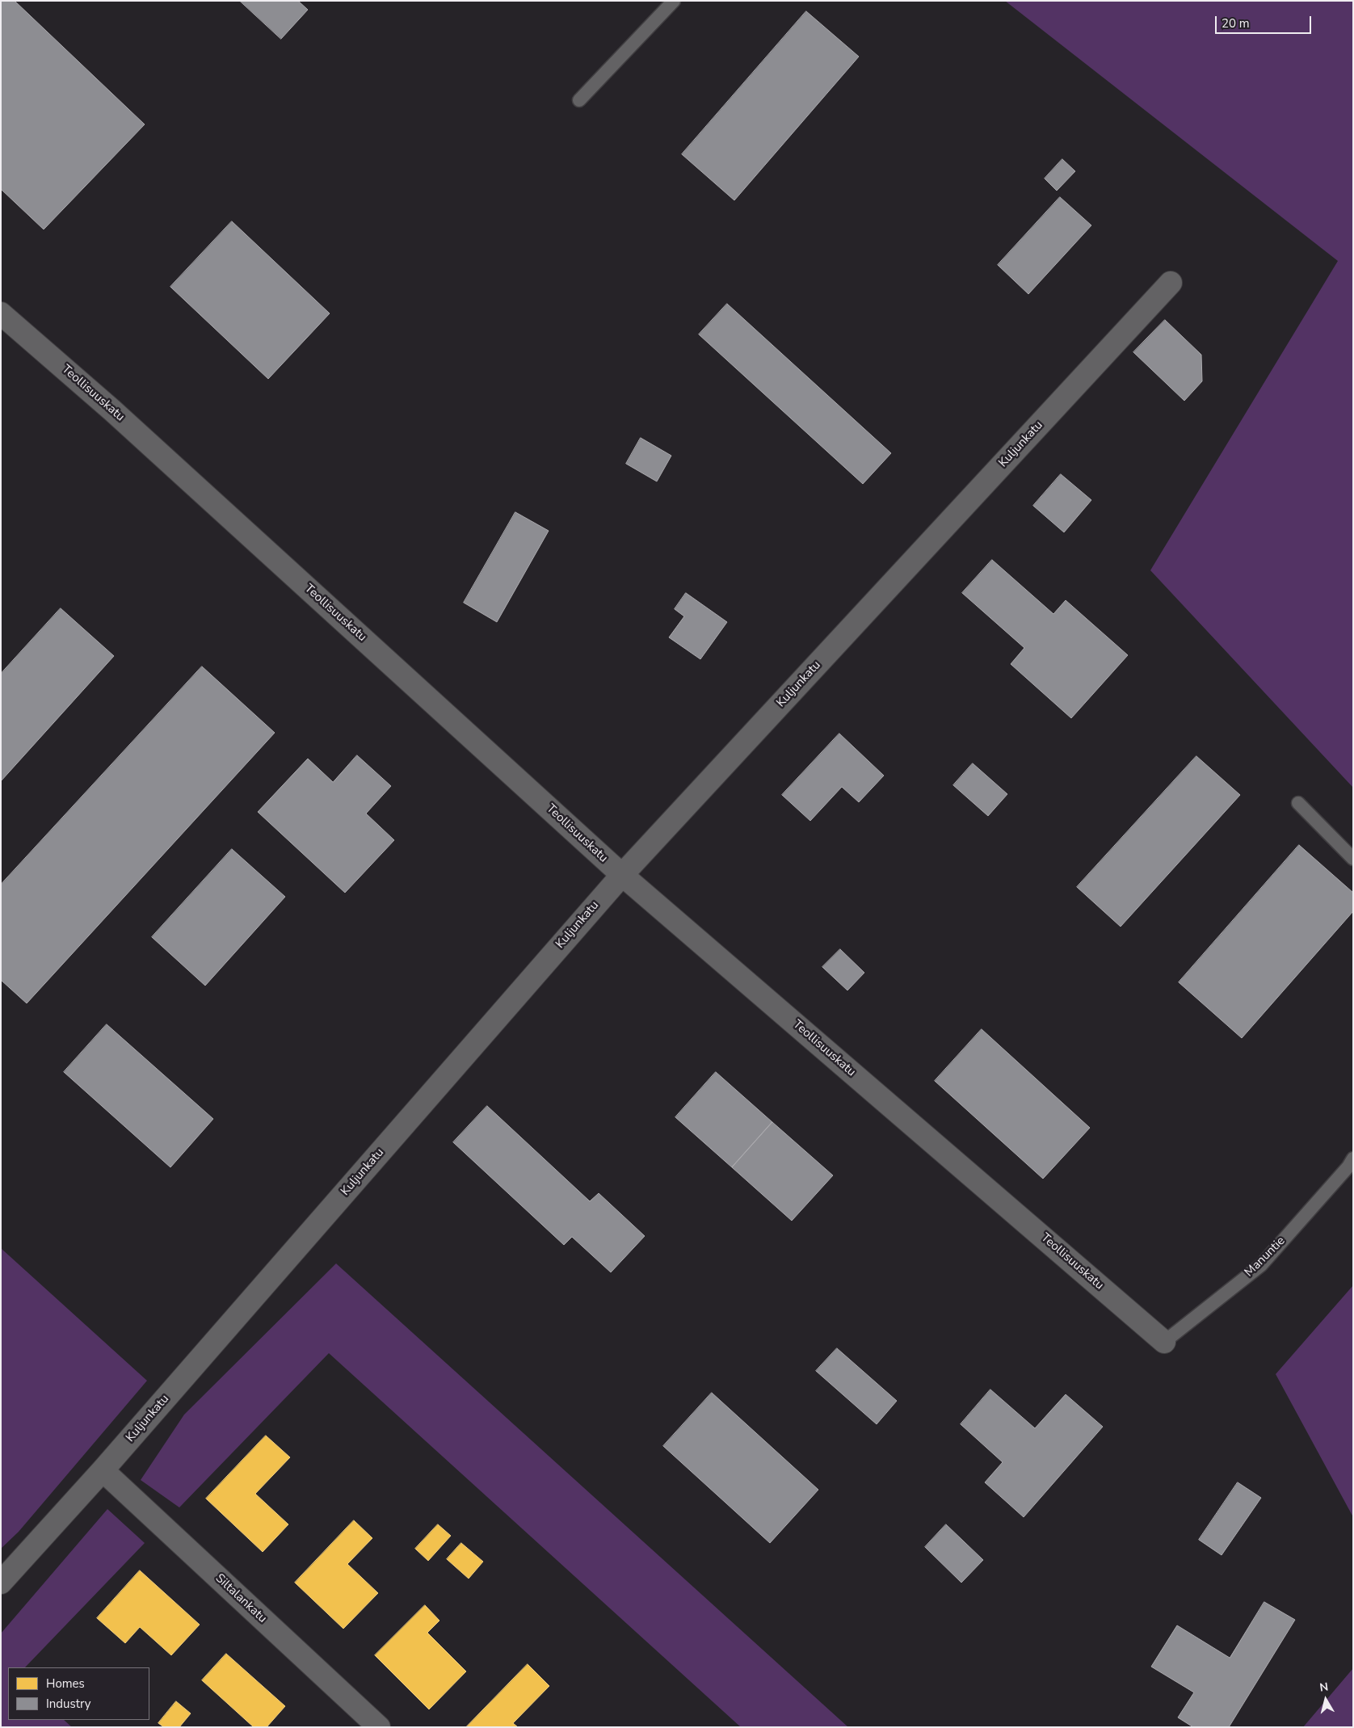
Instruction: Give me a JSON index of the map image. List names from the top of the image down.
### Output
{
  "streets": {
    "street": ["Teollisuuskatu", "Kuljunkatu", "Siltalankatu"],
    "lane": ["Manuntie"]
  },
  "crossings": [
    ["Teollisuuskatu", "Kuljunkatu"],
    ["Teollisuuskatu", "Manuntie"],
    ["Kuljunkatu", "Siltalankatu"]
  ],
  "legend": ["Homes", "Industry"],
  "scale_bar": "20 m",
  "north": "top"
}
